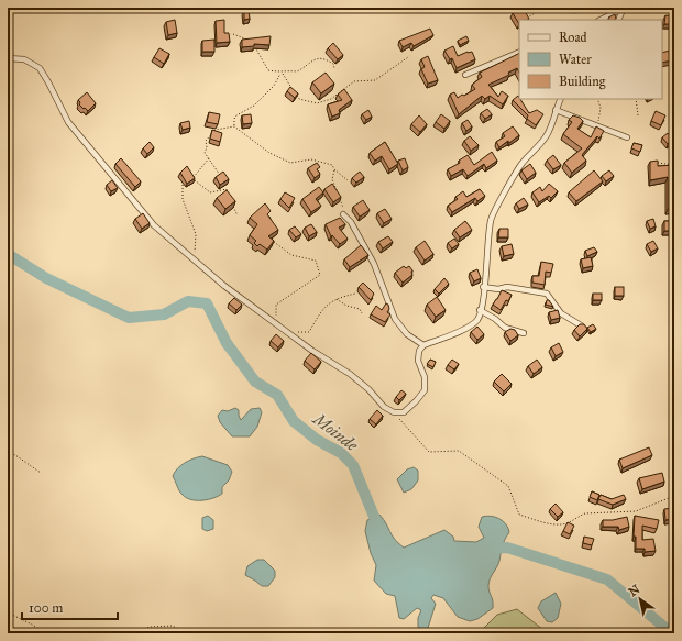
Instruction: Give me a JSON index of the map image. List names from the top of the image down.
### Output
{
  "water": ["Moinde"],
  "legend": ["Road", "Water", "Building"],
  "scale_bar": "100 m",
  "north": "top left"
}
